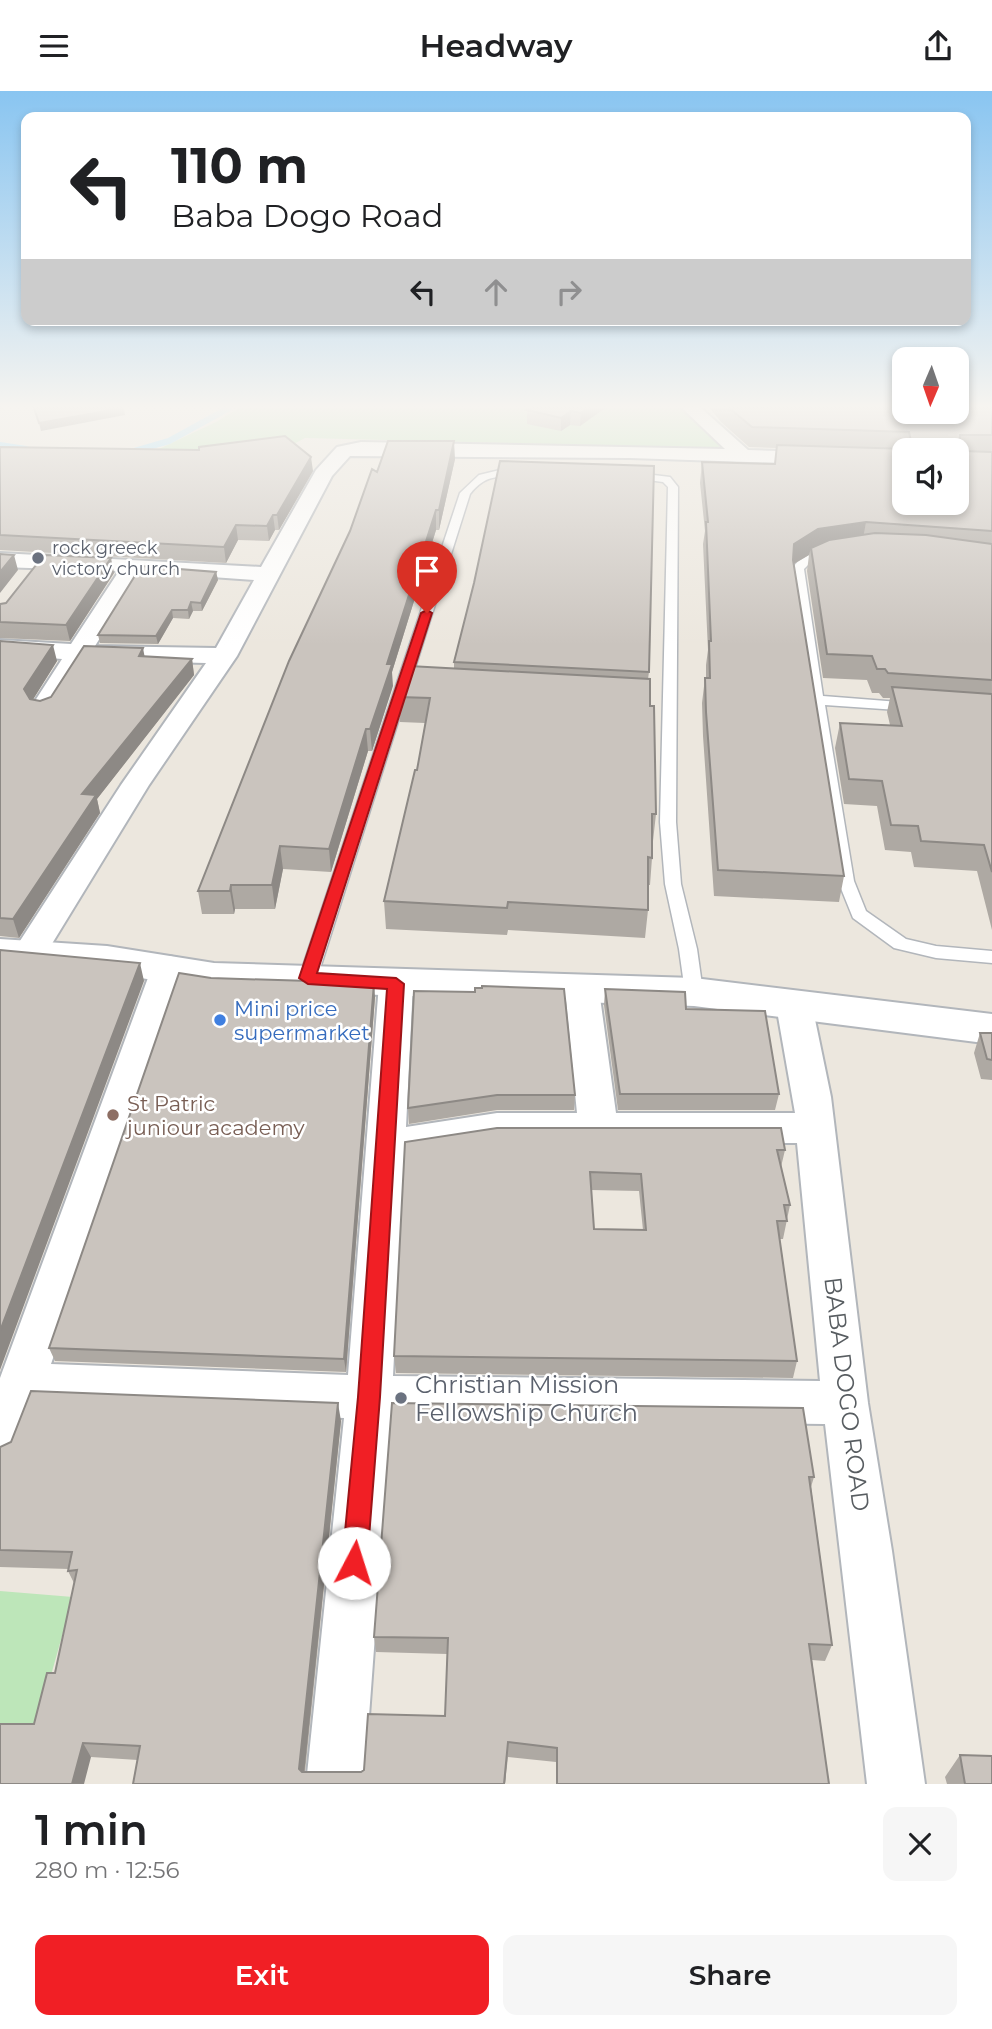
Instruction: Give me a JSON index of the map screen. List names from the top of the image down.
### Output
{
  "streets": {
    "street": ["BABA DOGO ROAD"]
  },
  "places": [
    "rock greeck victory church",
    "Mini price supermarket",
    "St Patric juniour academy",
    "Christian Mission Fellowship Church"
  ],
  "north": "bottom",
  "page": {
    "header": "Headway",
    "turn": ["110 m", "Baba Dogo Road"],
    "heading": ["1 min", "280 m · 12:56"],
    "buttons": ["Exit", "Share"]
  }
}
